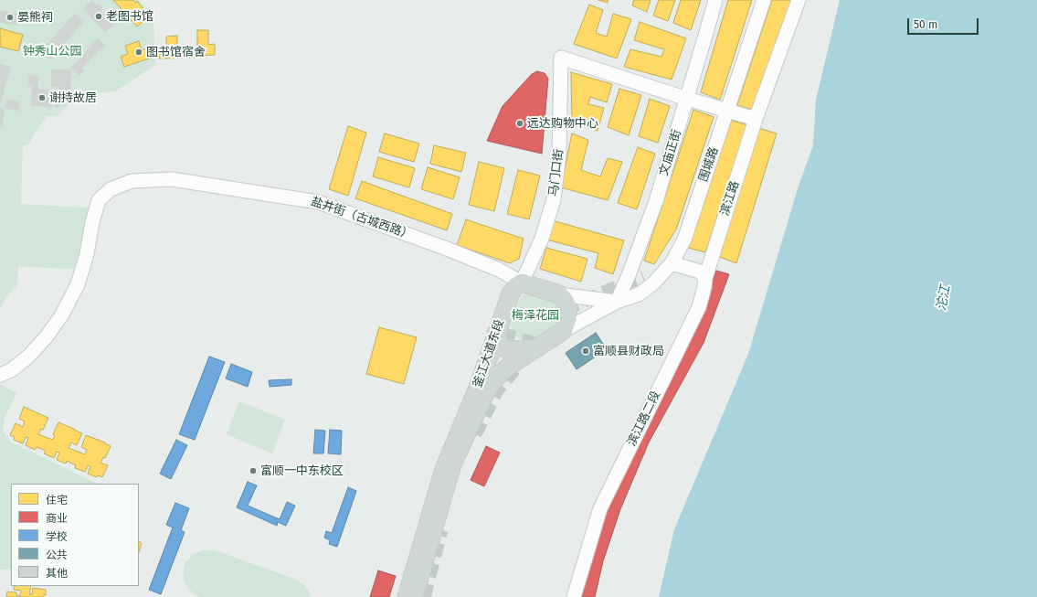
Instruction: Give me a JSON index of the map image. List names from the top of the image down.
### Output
{
  "streets": {
    "main road": ["釜江大道东段"],
    "street": [
      "文庙正街",
      "围城路",
      "马门口街",
      "滨江路",
      "盐井街（古城西路）",
      "滨江路二段"
    ]
  },
  "crossings": [
    ["文庙正街", "围城路"],
    ["文庙正街", "马门口街"],
    ["围城路", "马门口街"],
    ["围城路", "盐井街（古城西路）"],
    ["围城路", "釜江大道东段"],
    ["马门口街", "盐井街（古城西路）"],
    ["马门口街", "釜江大道东段"],
    ["滨江路", "滨江路二段"],
    ["盐井街（古城西路）", "釜江大道东段"]
  ],
  "water": ["沱江"],
  "parks": ["钟秀山公园", "梅泽花园"],
  "places": [
    "老图书馆",
    "晏熊祠",
    "图书馆宿舍",
    "谢持故居",
    "远达购物中心",
    "富顺县财政局",
    "富顺一中东校区"
  ],
  "legend": [
    "住宅",
    "商业",
    "学校",
    "公共",
    "其他"
  ],
  "scale_bar": "50 m"
}
